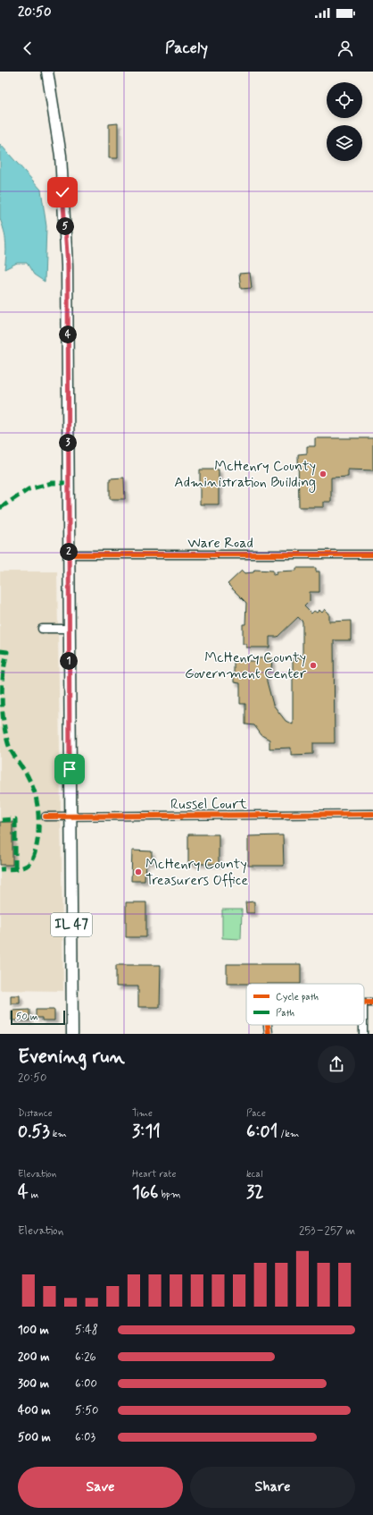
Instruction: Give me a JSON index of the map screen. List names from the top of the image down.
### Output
{
  "streets": {
    "main road": ["IL 47"],
    "street": ["Ware Road", "Russel Court"]
  },
  "crossings": [
    ["Ware Road", "IL 47"],
    ["Russel Court", "IL 47"]
  ],
  "places": ["McHenry County Administration Building", "McHenry County Government Center", "McHenry County Treasurers Office"],
  "legend": ["Cycle path", "Path"],
  "scale_bar": "50 m",
  "page": {
    "status": "20:50",
    "header": "Pacely",
    "pins": [
      "5",
      "4",
      "3",
      "2",
      "1"
    ],
    "scale": "50 m",
    "heading": ["Evening run", "20:50"],
    "stats": [
      ["Distance", "0.53 km"],
      ["Time", "3:11"],
      ["Pace", "6:01 /km"],
      ["Elevation", "4 m"],
      ["Heart rate", "166 bpm"],
      ["kcal", "32"]
    ],
    "chart": ["Elevation", "253–257 m"],
    "list": [
      {
        "name": "100 m",
        "note": "5:48"
      },
      {
        "name": "200 m",
        "note": "6:26"
      },
      {
        "name": "300 m",
        "note": "6:00"
      },
      {
        "name": "400 m",
        "note": "5:50"
      },
      {
        "name": "500 m",
        "note": "6:03"
      }
    ],
    "buttons": ["Save", "Share"]
  }
}
